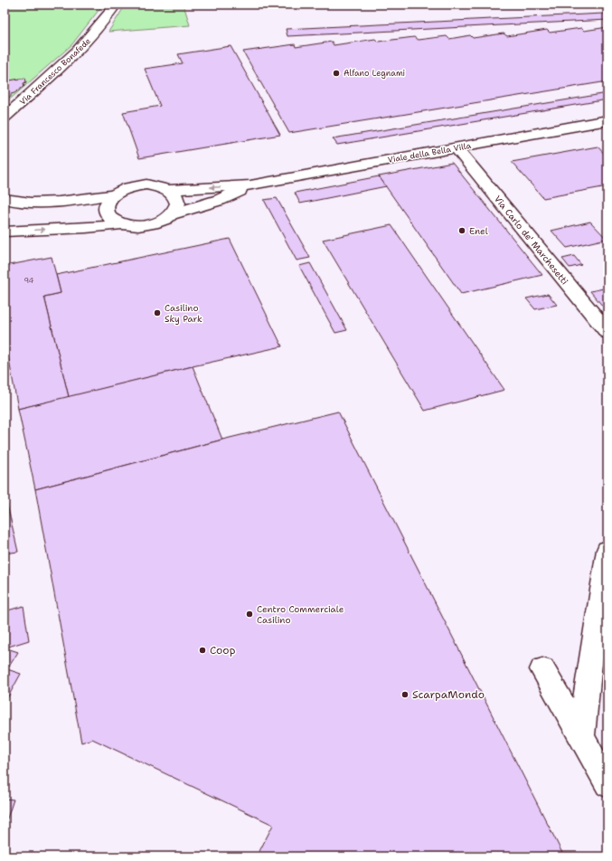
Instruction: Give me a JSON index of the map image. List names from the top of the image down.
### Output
{
  "streets": {
    "street": ["Via Francesco Bonafede", "Viale della Bella Villa", "Via Carlo de' Marchesetti"]
  },
  "crossings": [
    ["Viale della Bella Villa", "Via Carlo de' Marchesetti"]
  ],
  "places": [
    "Alfano Legnami",
    "Enel",
    "Casilino Sky Park",
    "Centro Commerciale Casilino",
    "Coop",
    "ScarpaMondo"
  ],
  "house_numbers": ["94"]
}
